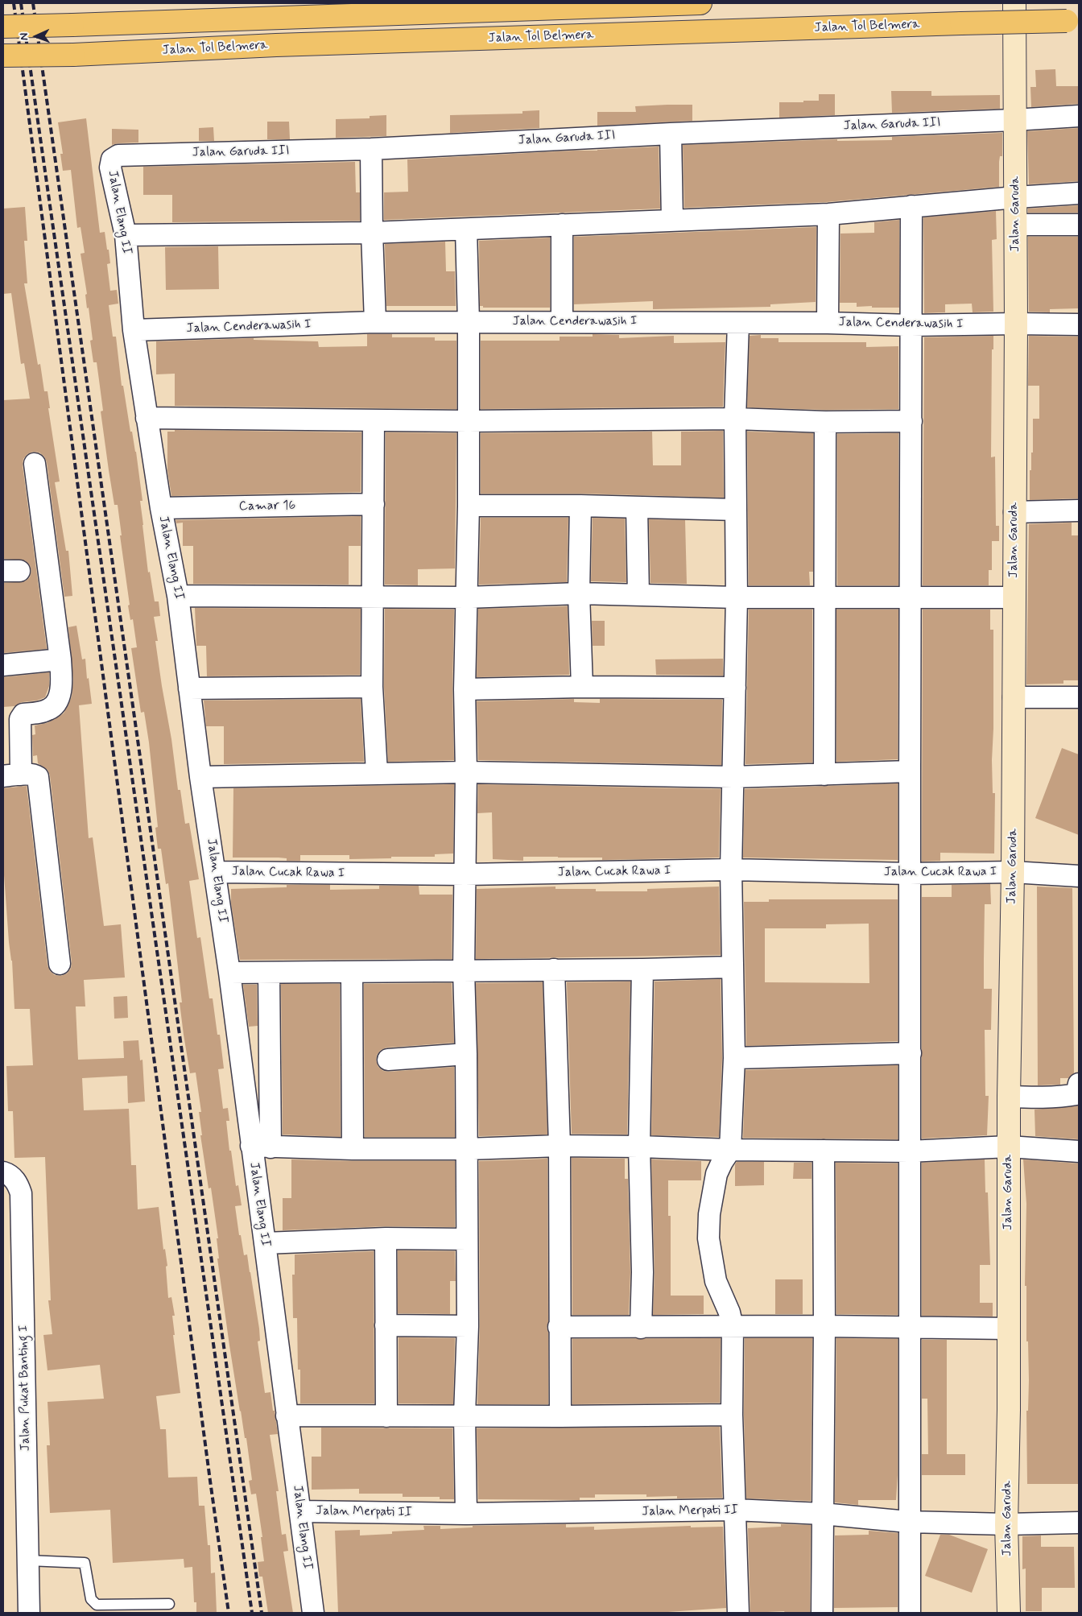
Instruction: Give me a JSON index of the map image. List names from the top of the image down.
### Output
{
  "streets": {
    "highway": ["Jalan Tol Belmera"],
    "street": [
      "Jalan Garuda III",
      "Jalan Elang II",
      "Jalan Garuda",
      "Jalan Cenderawasih I",
      "Camar 16",
      "Jalan Cucak Rawa I",
      "Jalan Pukat Banting I",
      "Jalan Merpati II"
    ]
  },
  "crossings": [
    ["Jalan Garuda III", "Jalan Elang II"],
    ["Jalan Garuda III", "Jalan Garuda"],
    ["Jalan Elang II", "Jalan Cenderawasih I"],
    ["Jalan Elang II", "Camar 16"],
    ["Jalan Elang II", "Jalan Cucak Rawa I"],
    ["Jalan Elang II", "Jalan Merpati II"],
    ["Jalan Garuda", "Jalan Cenderawasih I"],
    ["Jalan Garuda", "Jalan Cucak Rawa I"],
    ["Jalan Garuda", "Jalan Merpati II"]
  ],
  "north": "left"
}
